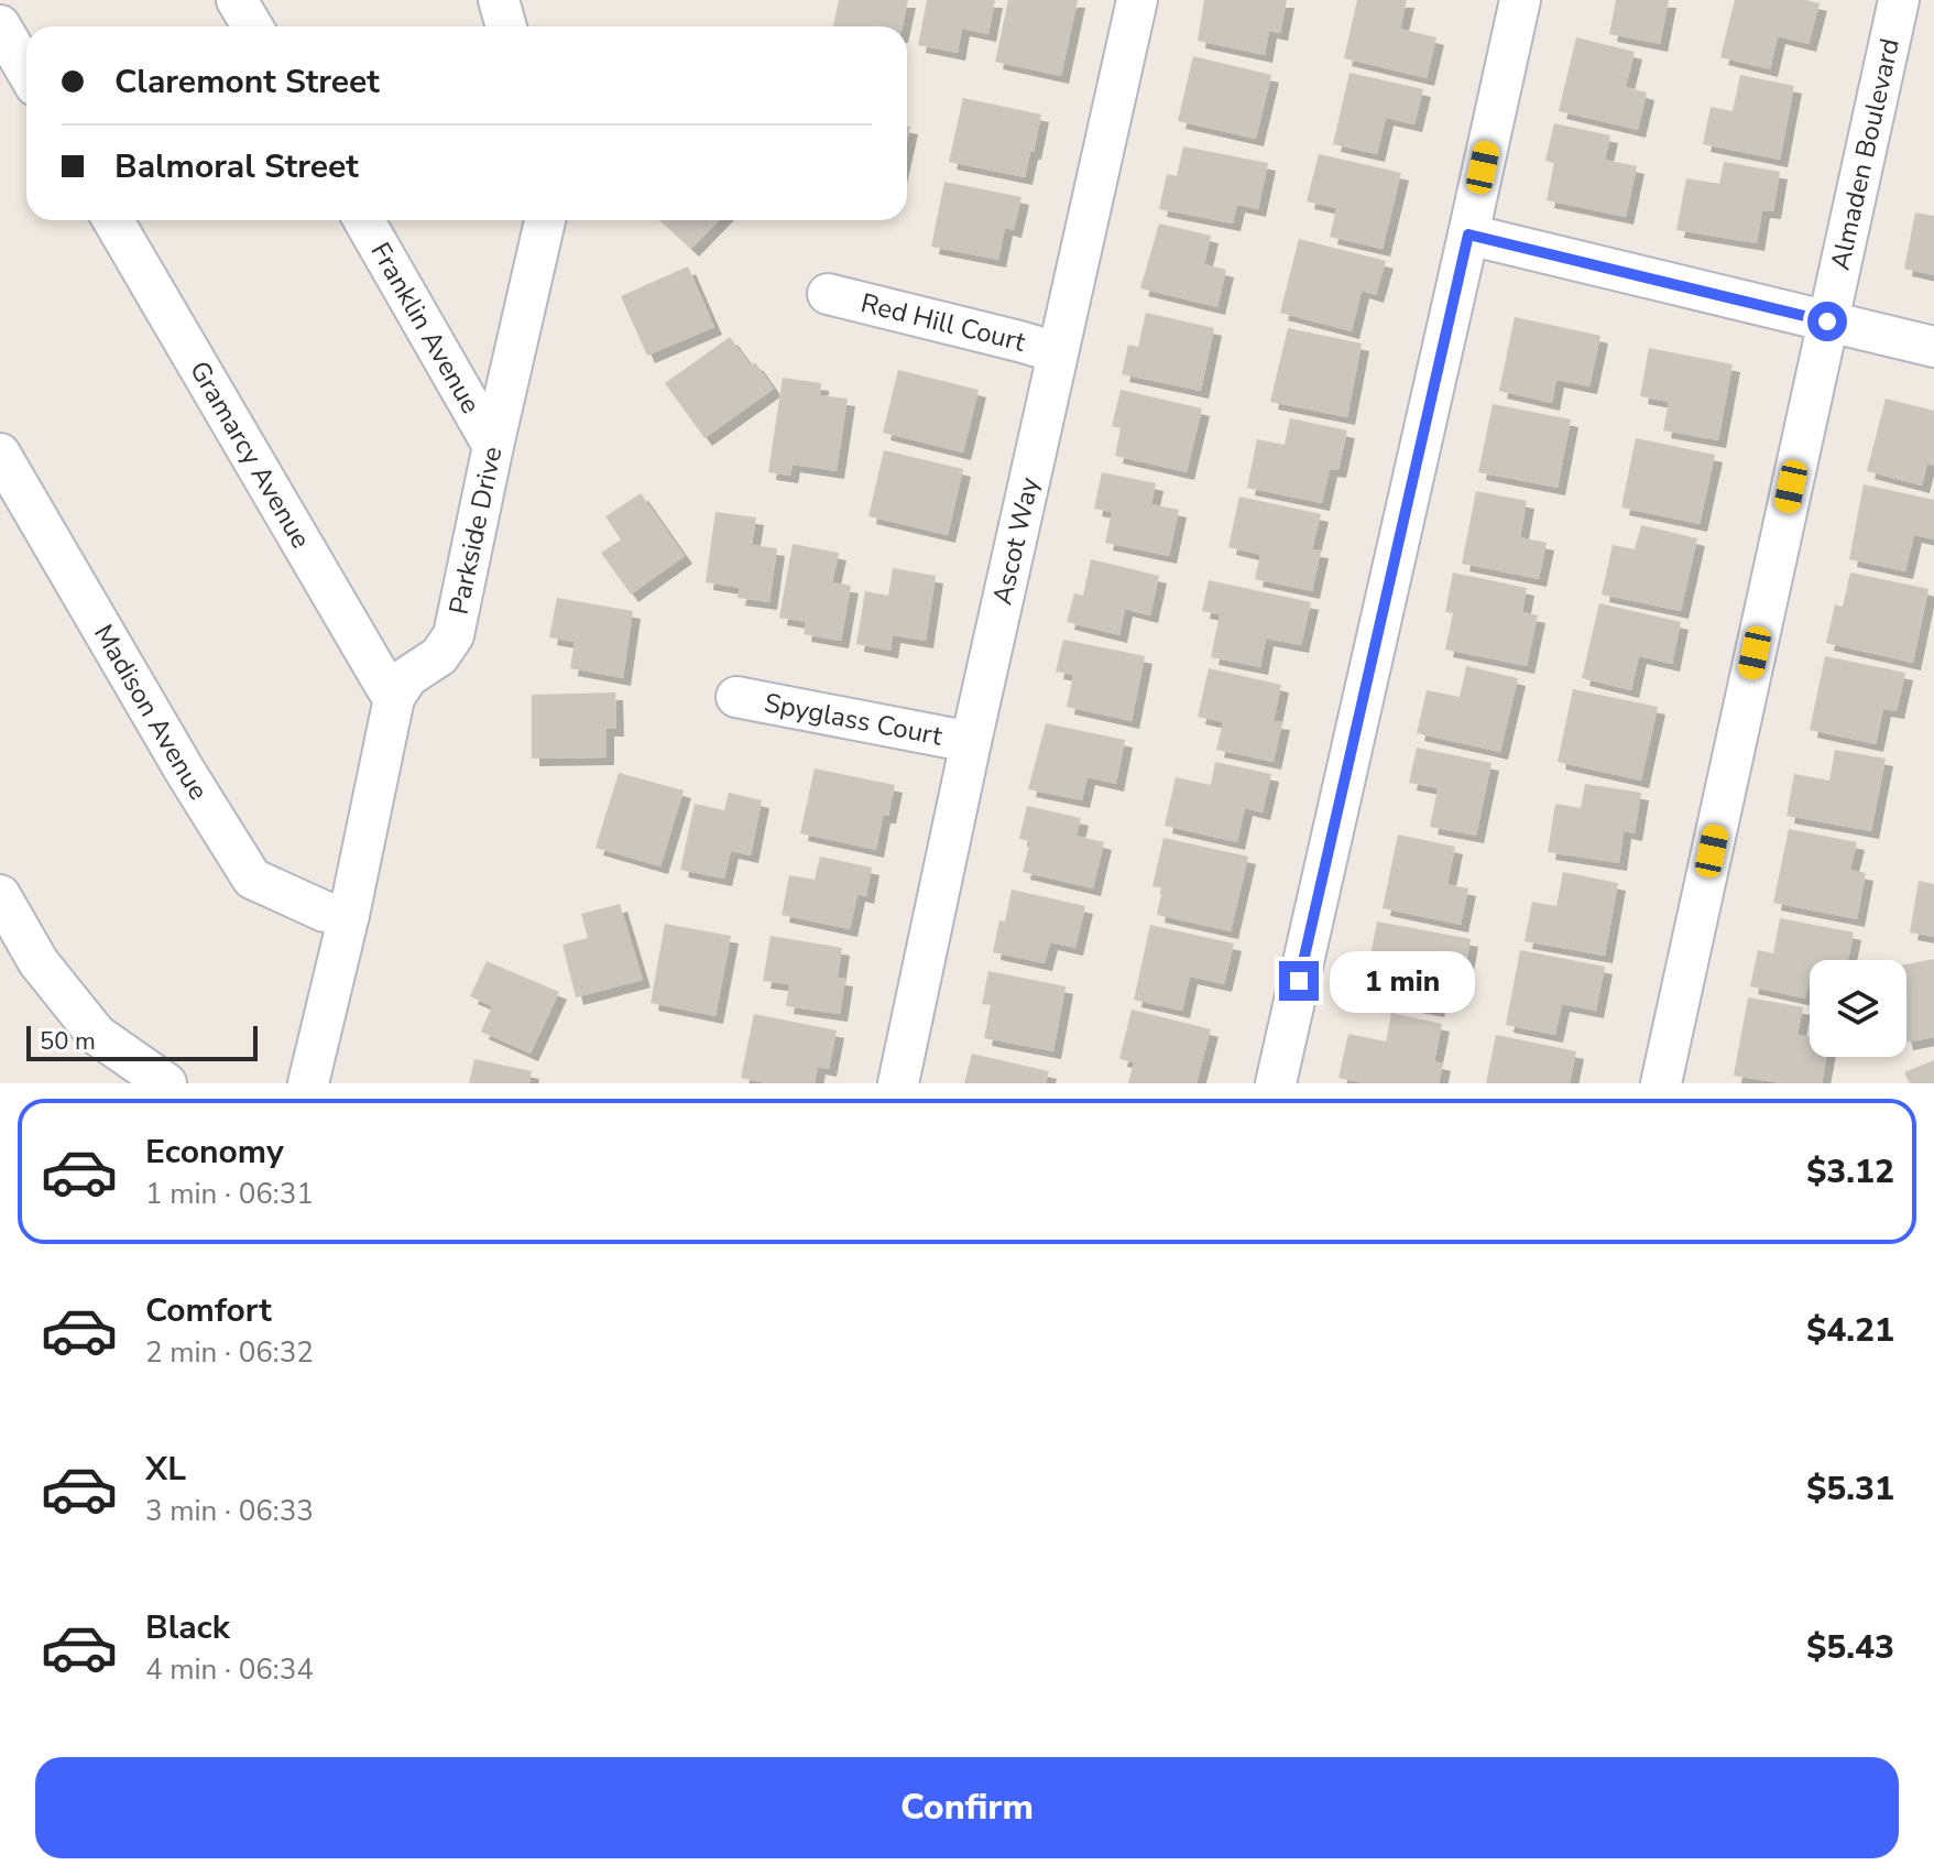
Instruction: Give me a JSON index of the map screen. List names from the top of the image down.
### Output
{
  "streets": {
    "street": [
      "Almaden Boulevard",
      "Red Hill Court",
      "Franklin Avenue",
      "Gramarcy Avenue",
      "Parkside Drive",
      "Ascot Way",
      "Madison Avenue",
      "Spyglass Court"
    ]
  },
  "crossings": [
    ["Red Hill Court", "Ascot Way"],
    ["Franklin Avenue", "Parkside Drive"],
    ["Gramarcy Avenue", "Parkside Drive"],
    ["Ascot Way", "Spyglass Court"]
  ],
  "scale_bar": "50 m",
  "page": {
    "banner": ["Claremont Street", "Balmoral Street"],
    "bubble": "1 min",
    "scale": "50 m",
    "list": [
      {
        "name": "Economy",
        "note": "1 min · 06:31",
        "value": "$3.12"
      },
      {
        "name": "Comfort",
        "note": "2 min · 06:32",
        "value": "$4.21"
      },
      {
        "name": "XL",
        "note": "3 min · 06:33",
        "value": "$5.31"
      },
      {
        "name": "Black",
        "note": "4 min · 06:34",
        "value": "$5.43"
      }
    ],
    "buttons": "Confirm"
  }
}
